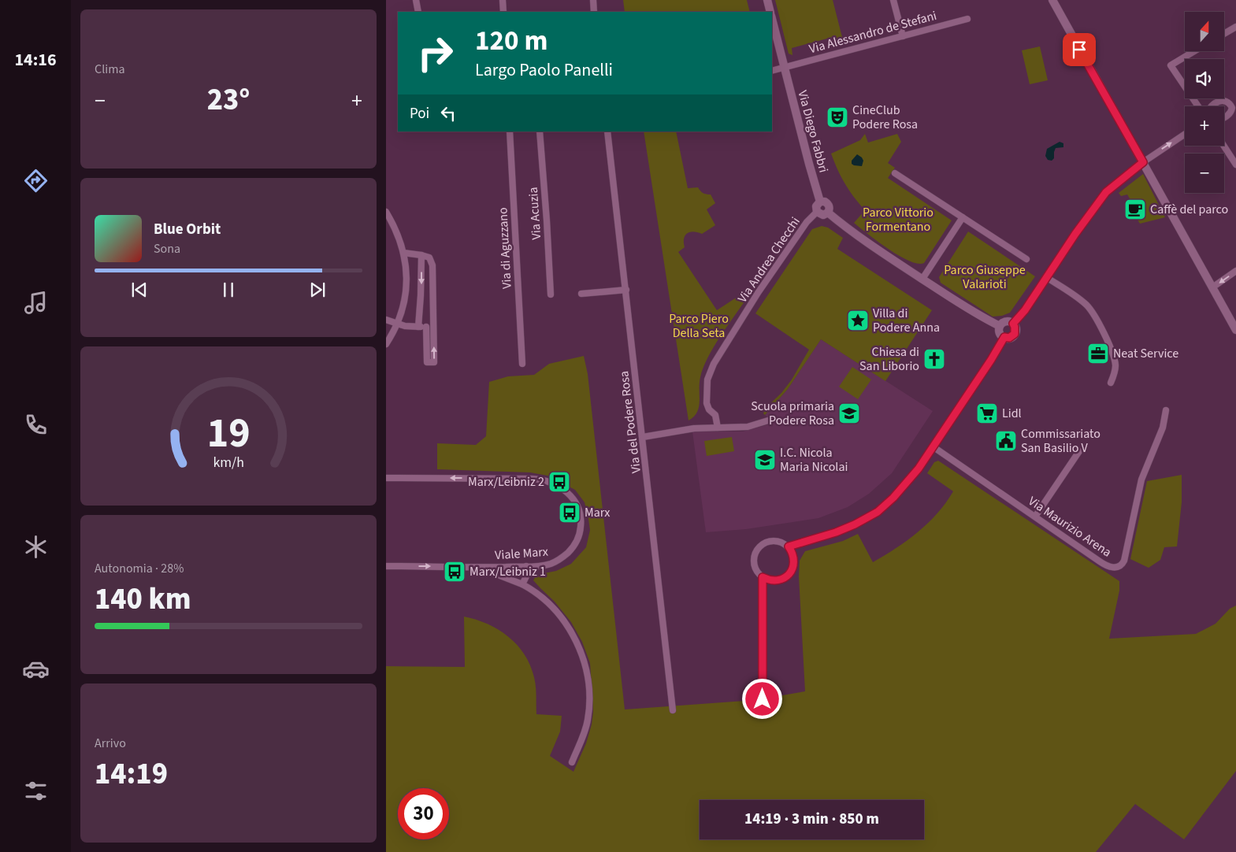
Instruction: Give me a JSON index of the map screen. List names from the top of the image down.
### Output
{
  "streets": {
    "street": [
      "Via Alessandro de Stefani",
      "Via Diego Fabbri",
      "Via Acuzia",
      "Via di Aguzzano",
      "Via Andrea Checchi",
      "Via del Podere Rosa",
      "Via Maurizio Arena",
      "Viale Marx"
    ]
  },
  "crossings": [
    ["Via Alessandro de Stefani", "Via Diego Fabbri"],
    ["Via Diego Fabbri", "Via Andrea Checchi"]
  ],
  "parks": ["Parco Vittorio Formentano", "Parco Giuseppe Valarioti", "Parco Piero Della Seta"],
  "places": {
    "theatre": ["CineClub Podere Rosa"],
    "cafe": ["Caffè del parco"],
    "place": ["Villa di Podere Anna"],
    "office": ["Neat Service"],
    "church": ["Chiesa di San Liborio"],
    "school or university": ["Scuola primaria Podere Rosa", "I.C. Nicola Maria Nicolai"],
    "supermarket": ["Lidl"],
    "public building": ["Commissariato San Basilio V"],
    "bus stop": ["Marx/Leibniz 2", "Marx", "Marx/Leibniz 1"]
  },
  "north": "top",
  "page": {
    "tabs": "14:16",
    "tile": [
      "Clima",
      ["Autonomia · 28%", "140 km"],
      ["Arrivo", "14:19"]
    ],
    "map_buttons": ["+", "−"],
    "turn": ["120 m", "Largo Paolo Panelli"],
    "heat": ["−", "23°", "+"],
    "then": "Poi",
    "song": ["Blue Orbit", "Sona"],
    "limit": "30",
    "trip": "14:19 · 3 min · 850 m",
    "gauge": ["19", "km/h"]
  }
}
